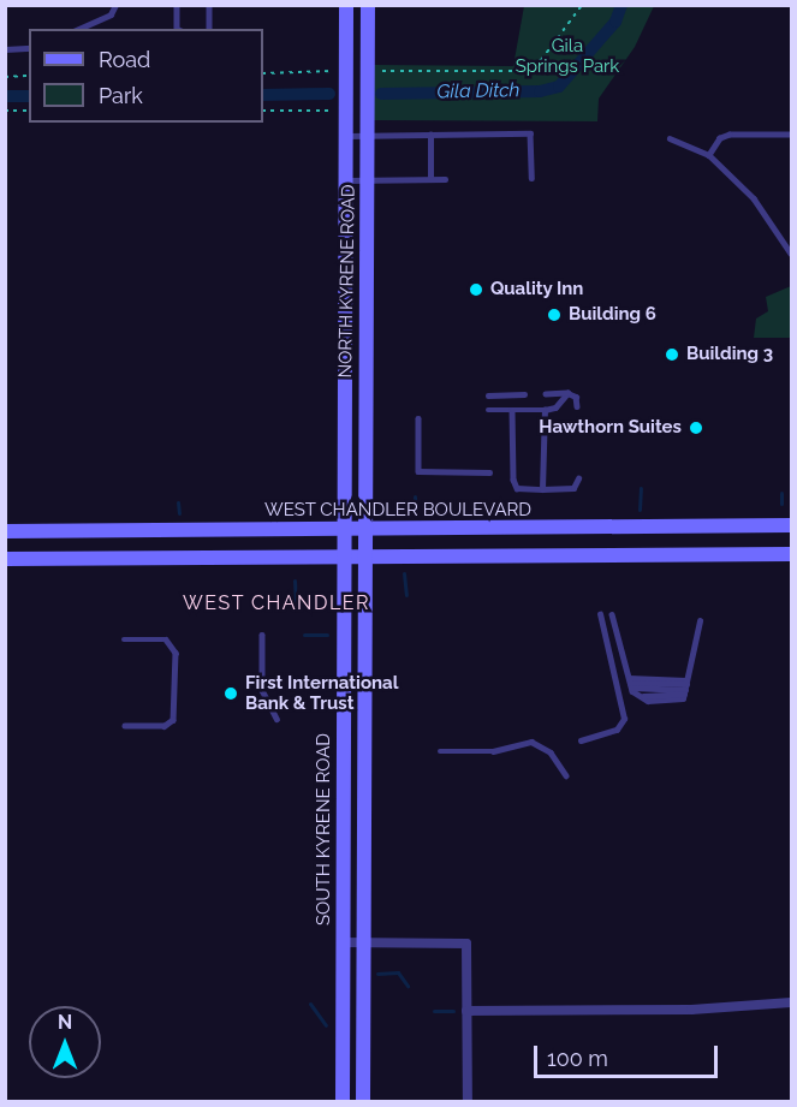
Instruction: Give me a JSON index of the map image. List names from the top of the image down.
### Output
{
  "streets": {
    "main road": ["NORTH KYRENE ROAD", "WEST CHANDLER BOULEVARD", "SOUTH KYRENE ROAD"]
  },
  "crossings": [
    ["NORTH KYRENE ROAD", "WEST CHANDLER BOULEVARD"],
    ["NORTH KYRENE ROAD", "SOUTH KYRENE ROAD"]
  ],
  "districts": ["WEST CHANDLER"],
  "water": ["Gila Ditch"],
  "parks": ["Gila Springs Park"],
  "places": [
    "Quality Inn",
    "Building 6",
    "Building 3",
    "Hawthorn Suites",
    "First International Bank & Trust"
  ],
  "legend": ["Road", "Park"],
  "scale_bar": "100 m",
  "north": "top"
}
